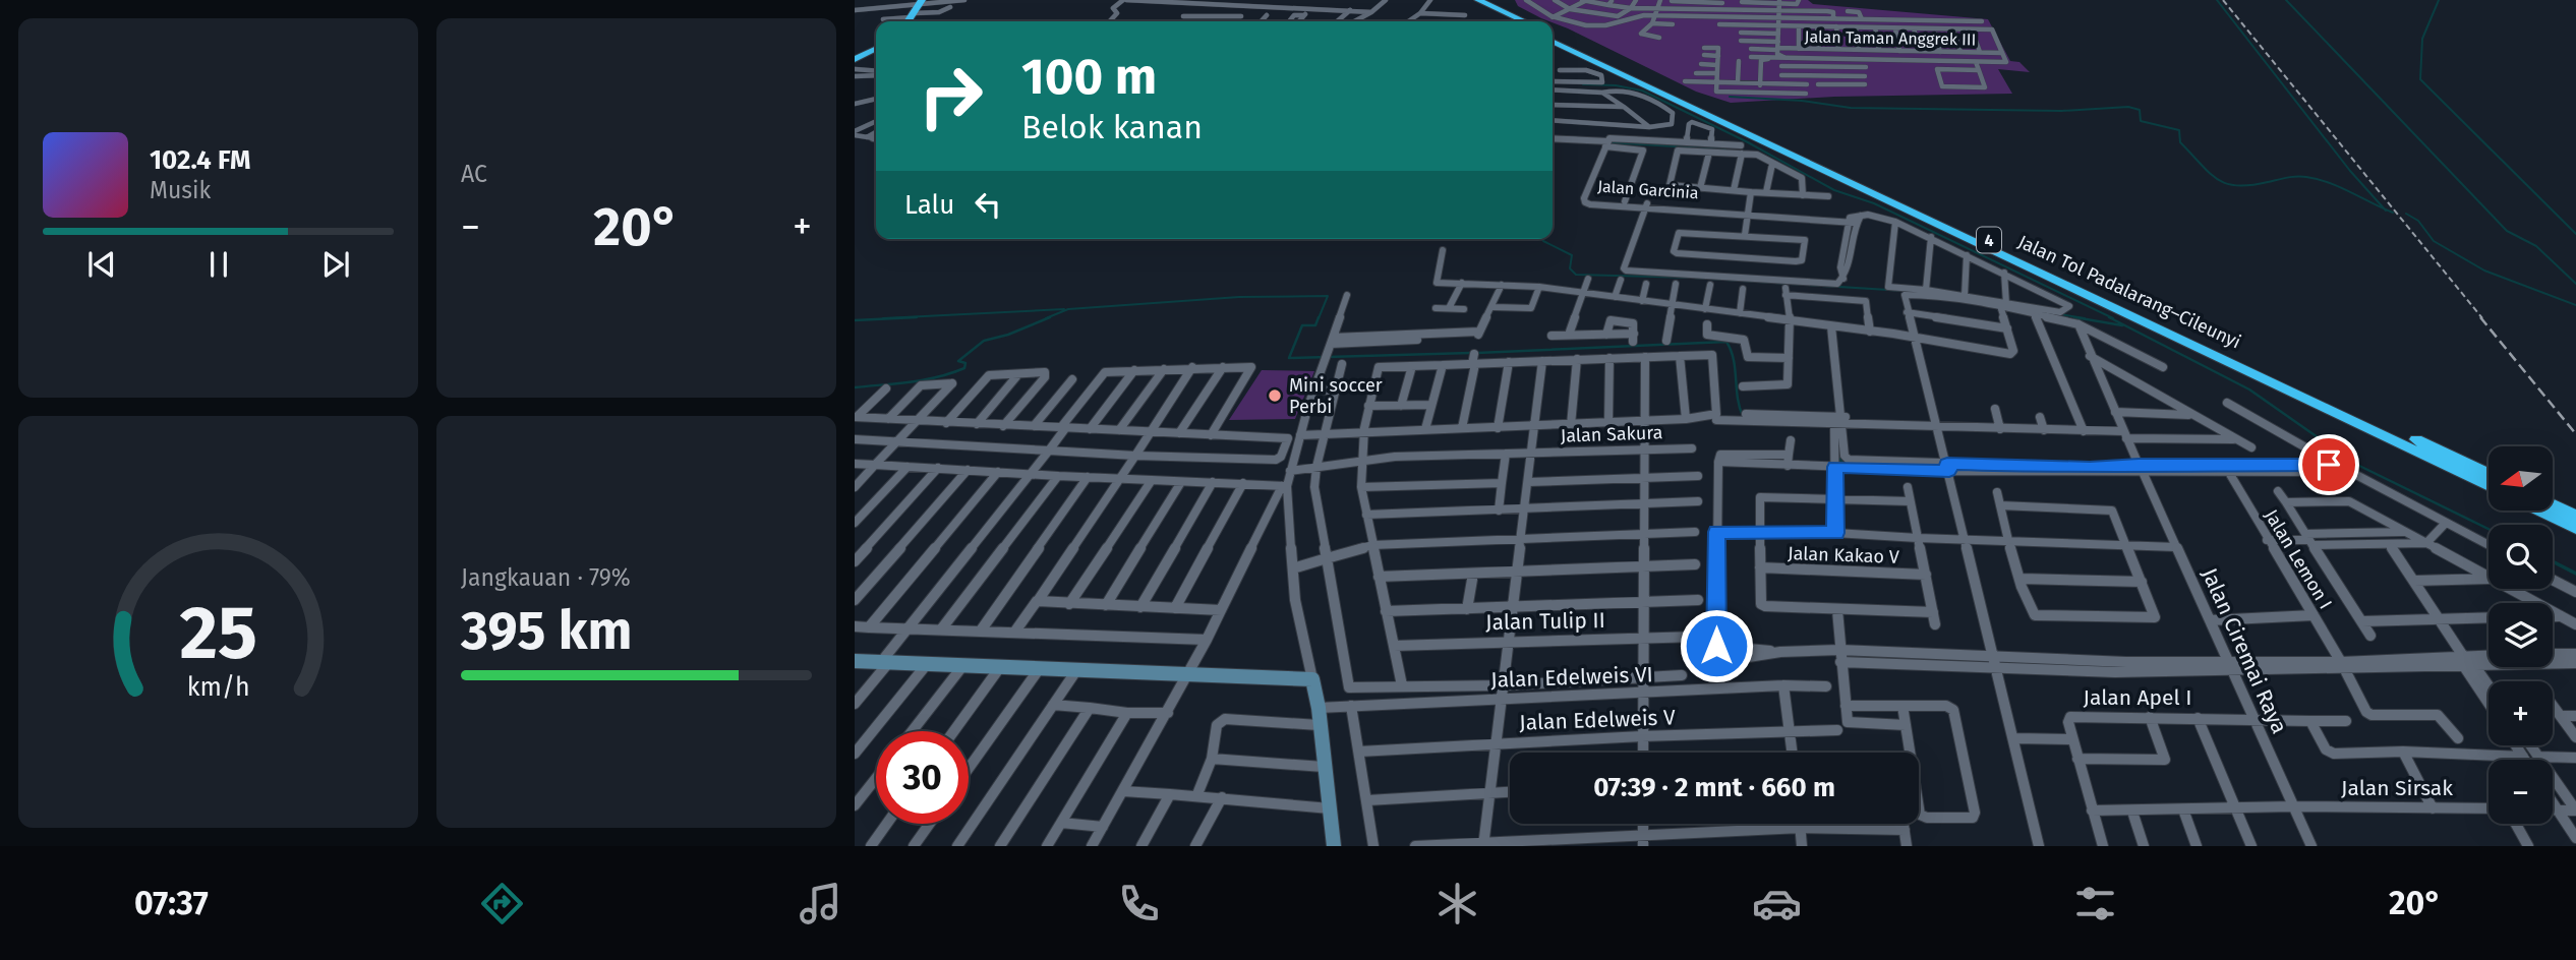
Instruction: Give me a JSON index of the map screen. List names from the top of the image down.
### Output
{
  "streets": {
    "highway": ["4", "Jalan Tol Padalarang–Cileunyi"],
    "street": [
      "Jalan Taman Anggrek III",
      "Jalan Garcinia",
      "Jalan Sakura",
      "Jalan Kakao V",
      "Jalan Lemon I",
      "Jalan Tulip II",
      "Jalan Ciremai Raya",
      "Jalan Edelweis VI",
      "Jalan Apel I",
      "Jalan Edelweis V",
      "Jalan Sirsak"
    ]
  },
  "crossings": [
    ["Jalan Ciremai Raya", "Jalan Apel I"],
    ["Jalan Ciremai Raya", "Jalan Sirsak"]
  ],
  "places": ["Mini soccer Perbi"],
  "north": "left",
  "page": {
    "tile": [
      "AC",
      ["Jangkauan · 79%", "395 km"]
    ],
    "turn": ["100 m", "Belok kanan"],
    "song": ["102.4 FM", "Musik"],
    "then": "Lalu",
    "heat": ["−", "20°", "+"],
    "map_buttons": ["+", "−"],
    "limit": "30",
    "trip": "07:39 · 2 mnt · 660 m",
    "tabs": ["07:37", "20°"],
    "gauge": ["25", "km/h"]
  }
}
